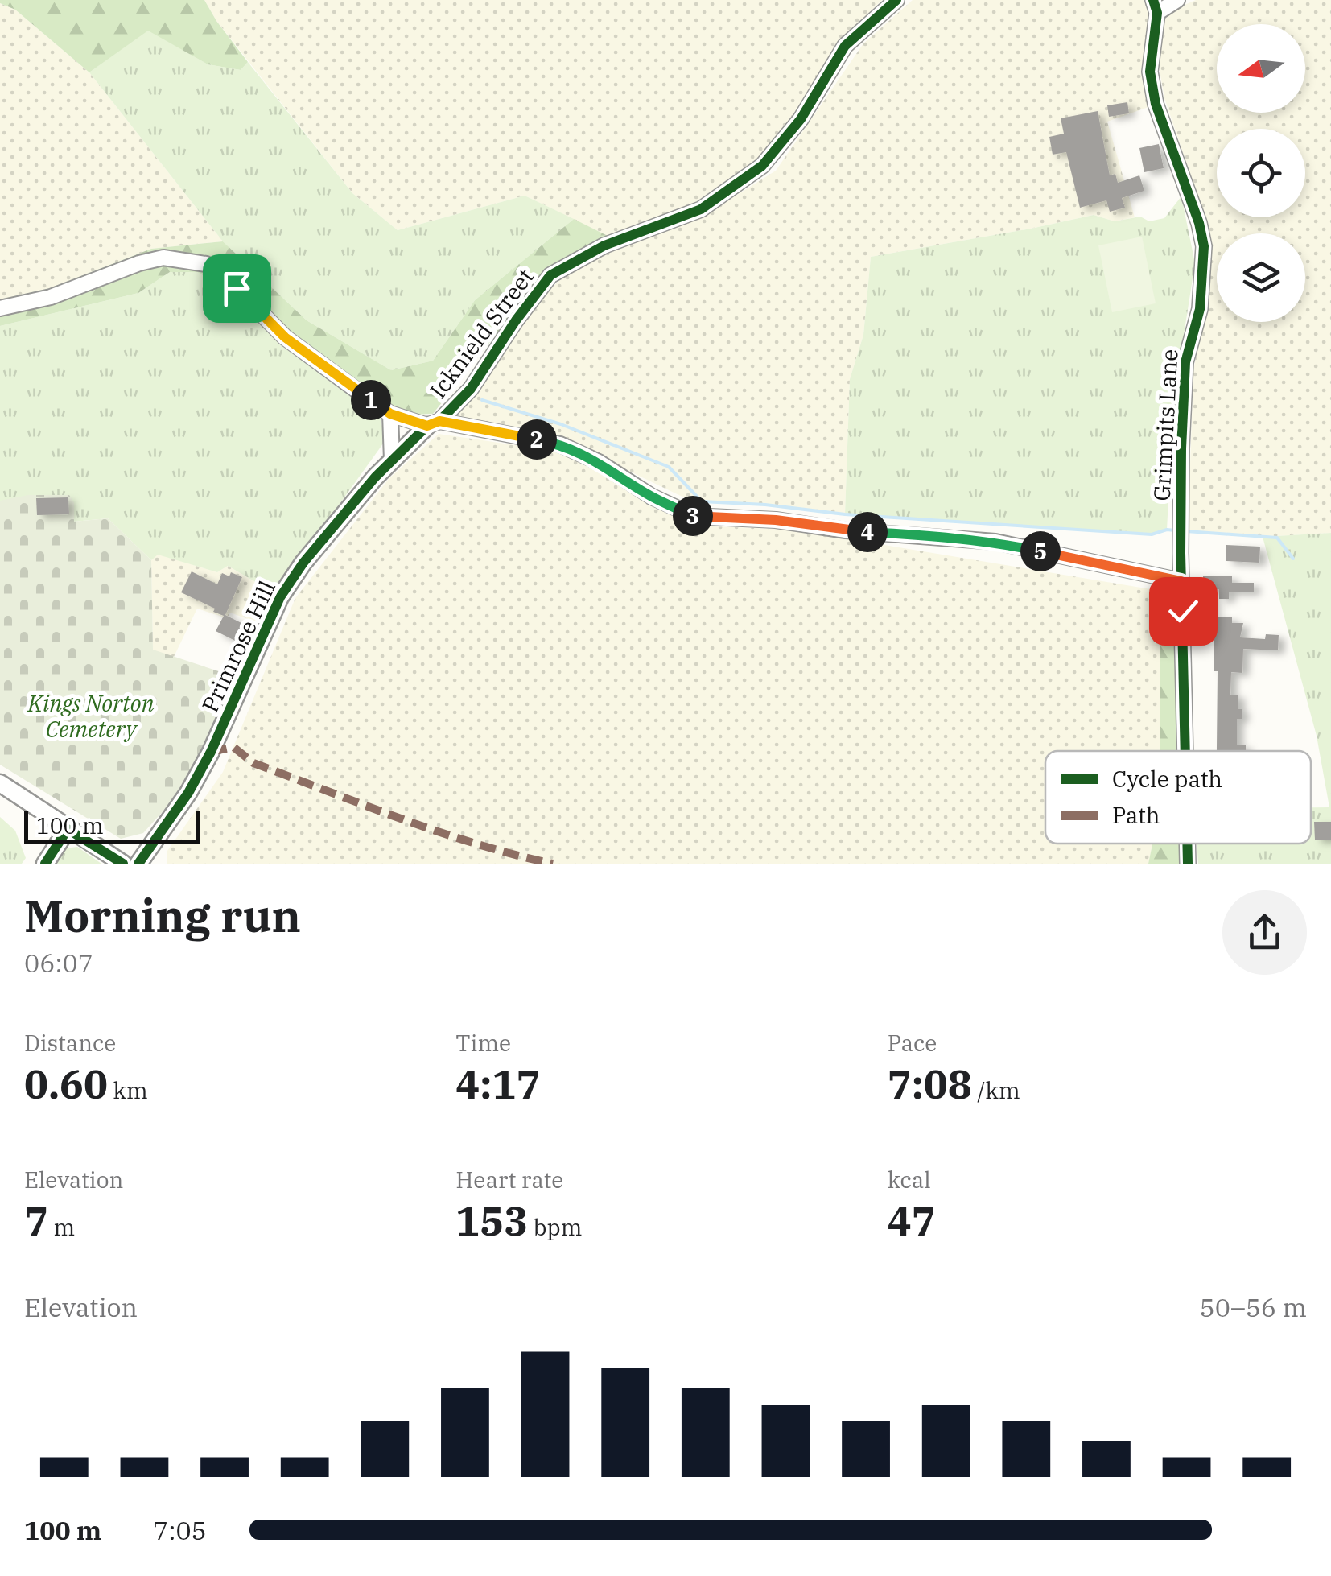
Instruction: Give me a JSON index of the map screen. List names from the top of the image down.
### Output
{
  "streets": {
    "street": ["Icknield Street", "Grimpits Lane", "Primrose Hill"]
  },
  "crossings": [
    ["Icknield Street", "Primrose Hill"]
  ],
  "parks": ["Kings Norton Cemetery"],
  "legend": ["Cycle path", "Path"],
  "scale_bar": "100 m",
  "north": "left",
  "page": {
    "pins": [
      "1",
      "2",
      "3",
      "4",
      "5"
    ],
    "scale": "100 m",
    "heading": ["Morning run", "06:07"],
    "stats": [
      ["Distance", "0.60 km"],
      ["Time", "4:17"],
      ["Pace", "7:08 /km"],
      ["Elevation", "7 m"],
      ["Heart rate", "153 bpm"],
      ["kcal", "47"]
    ],
    "chart": ["Elevation", "50–56 m"],
    "list": [
      {
        "name": "100 m",
        "note": "7:05"
      }
    ]
  }
}
